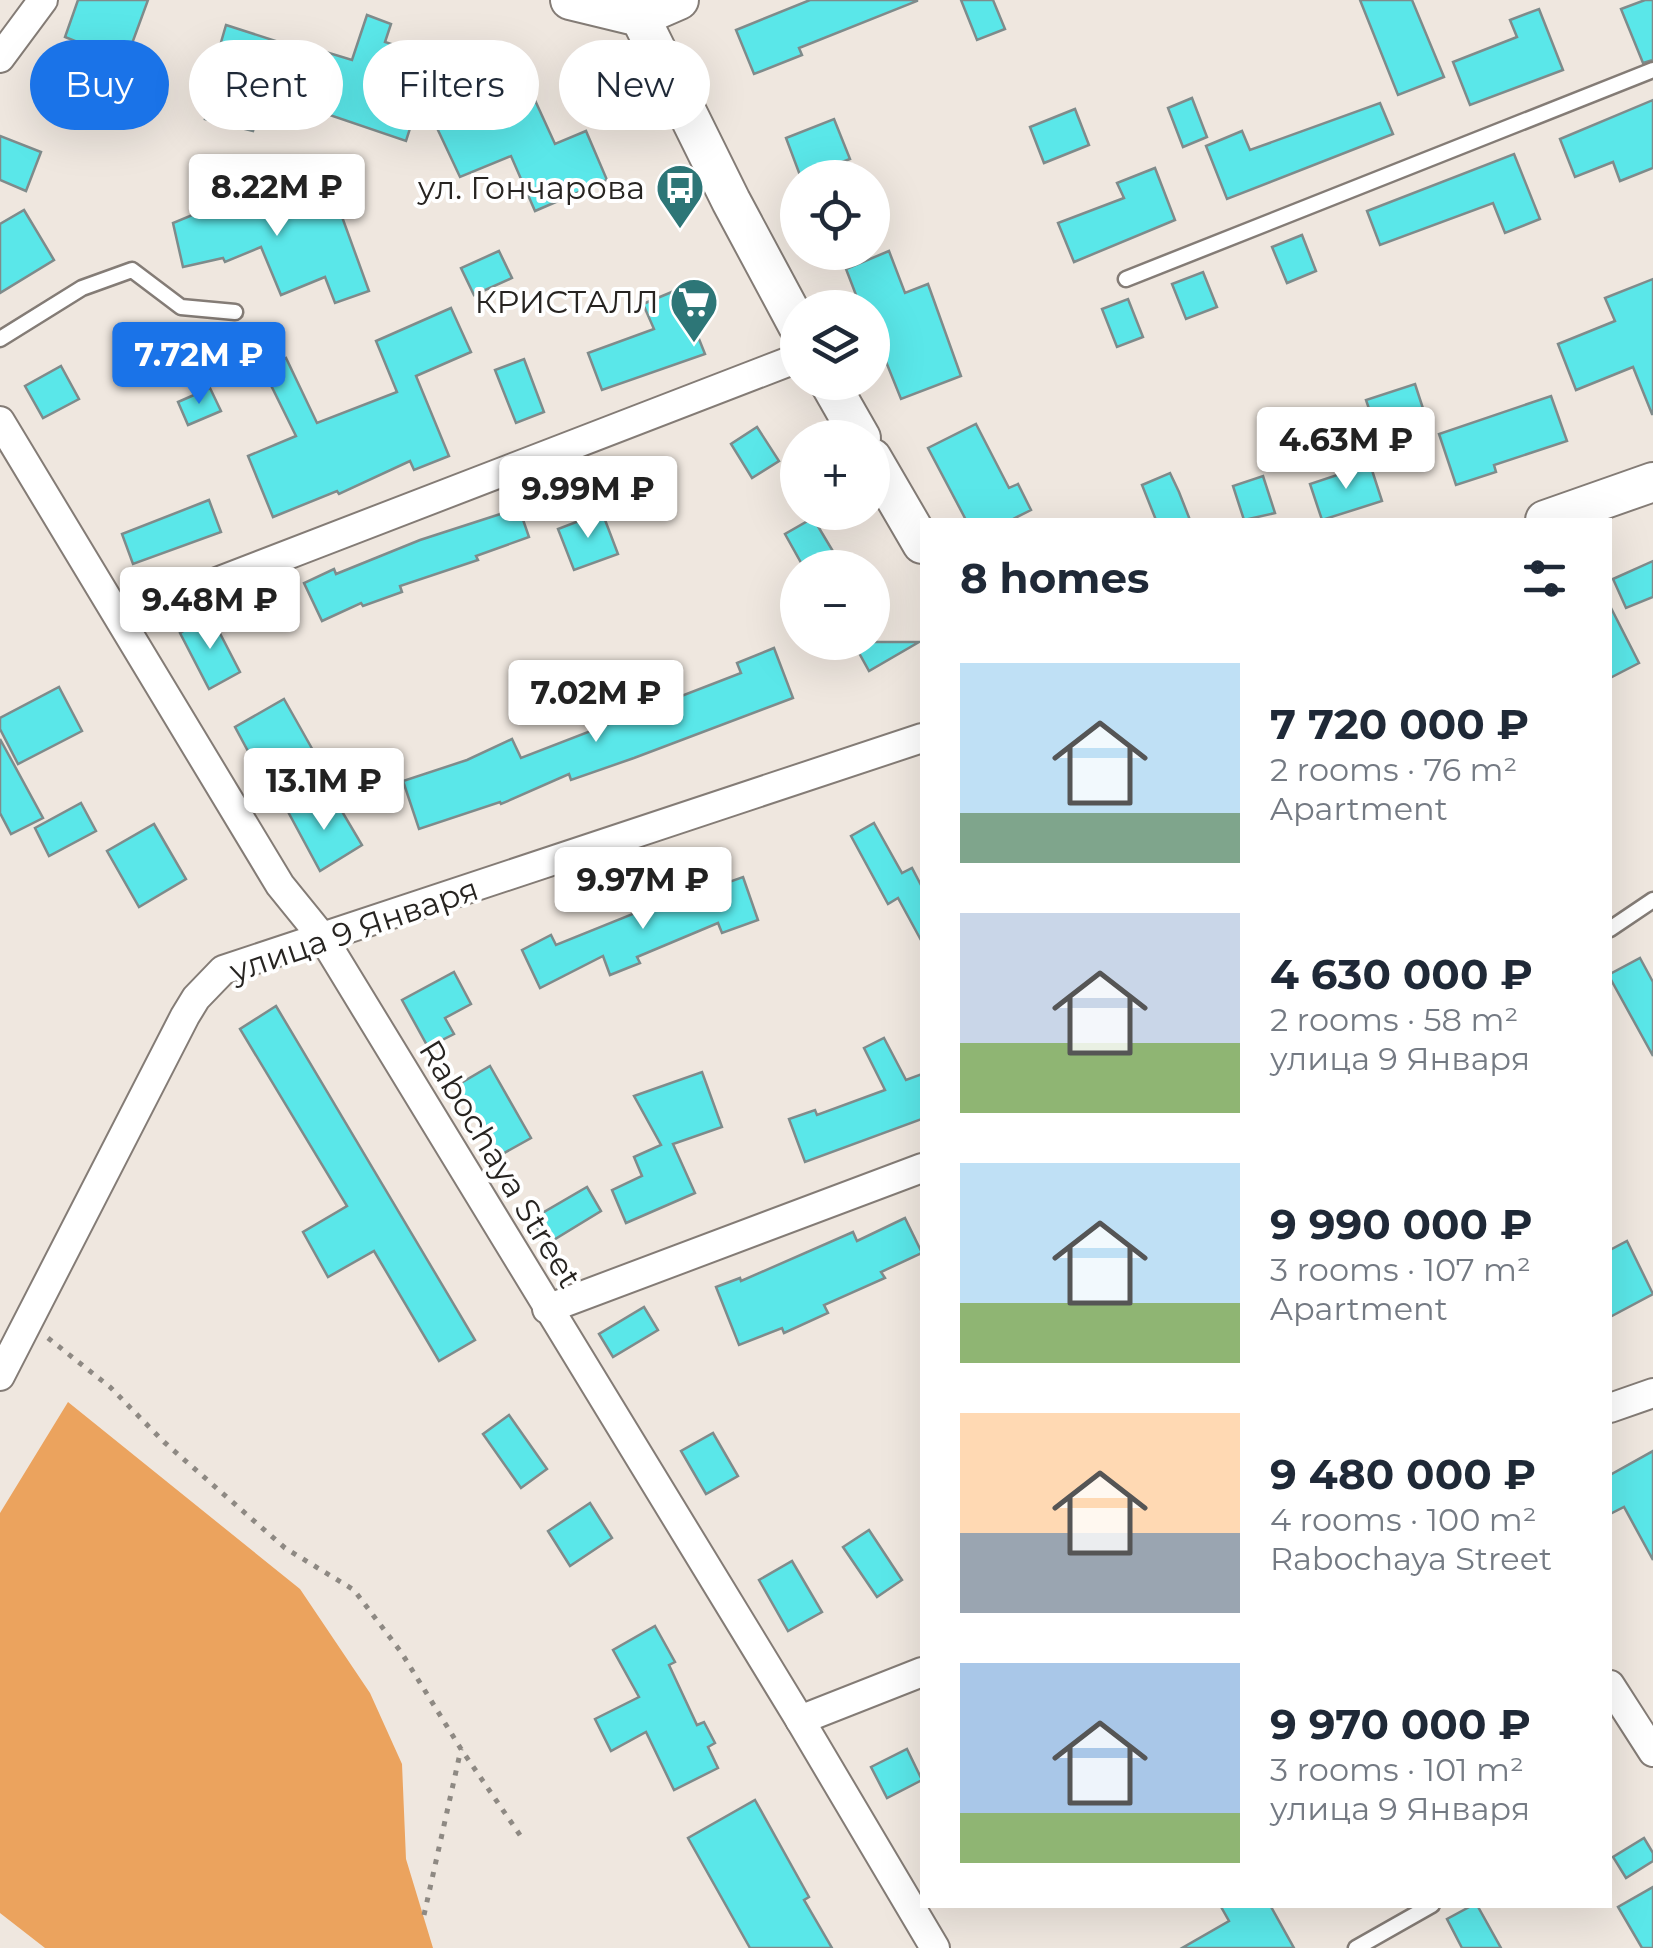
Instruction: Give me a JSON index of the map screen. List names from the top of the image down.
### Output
{
  "streets": {
    "street": ["улица 9 Января", "Rabochaya Street"]
  },
  "crossings": [
    ["улица 9 Января", "Rabochaya Street"]
  ],
  "places": {
    "bus stop": ["ул. Гончарова"],
    "supermarket": ["КРИСТАЛЛ"]
  },
  "page": {
    "chip": [
      "Buy",
      "Rent",
      "Filters",
      "New"
    ],
    "price": [
      "8.22M ₽",
      "7.72M ₽",
      "4.63M ₽",
      "9.99M ₽",
      "9.48M ₽",
      "7.02M ₽",
      "13.1M ₽",
      "9.97M ₽"
    ],
    "map_buttons": ["+", "−"],
    "heading": "8 homes",
    "list": [
      {
        "name": "7 720 000 ₽",
        "note": "2 rooms · 76 m² · Apartment"
      },
      {
        "name": "4 630 000 ₽",
        "note": "2 rooms · 58 m² · улица 9 Января"
      },
      {
        "name": "9 990 000 ₽",
        "note": "3 rooms · 107 m² · Apartment"
      },
      {
        "name": "9 480 000 ₽",
        "note": "4 rooms · 100 m² · Rabochaya Street"
      },
      {
        "name": "9 970 000 ₽",
        "note": "3 rooms · 101 m² · улица 9 Января"
      }
    ]
  }
}
